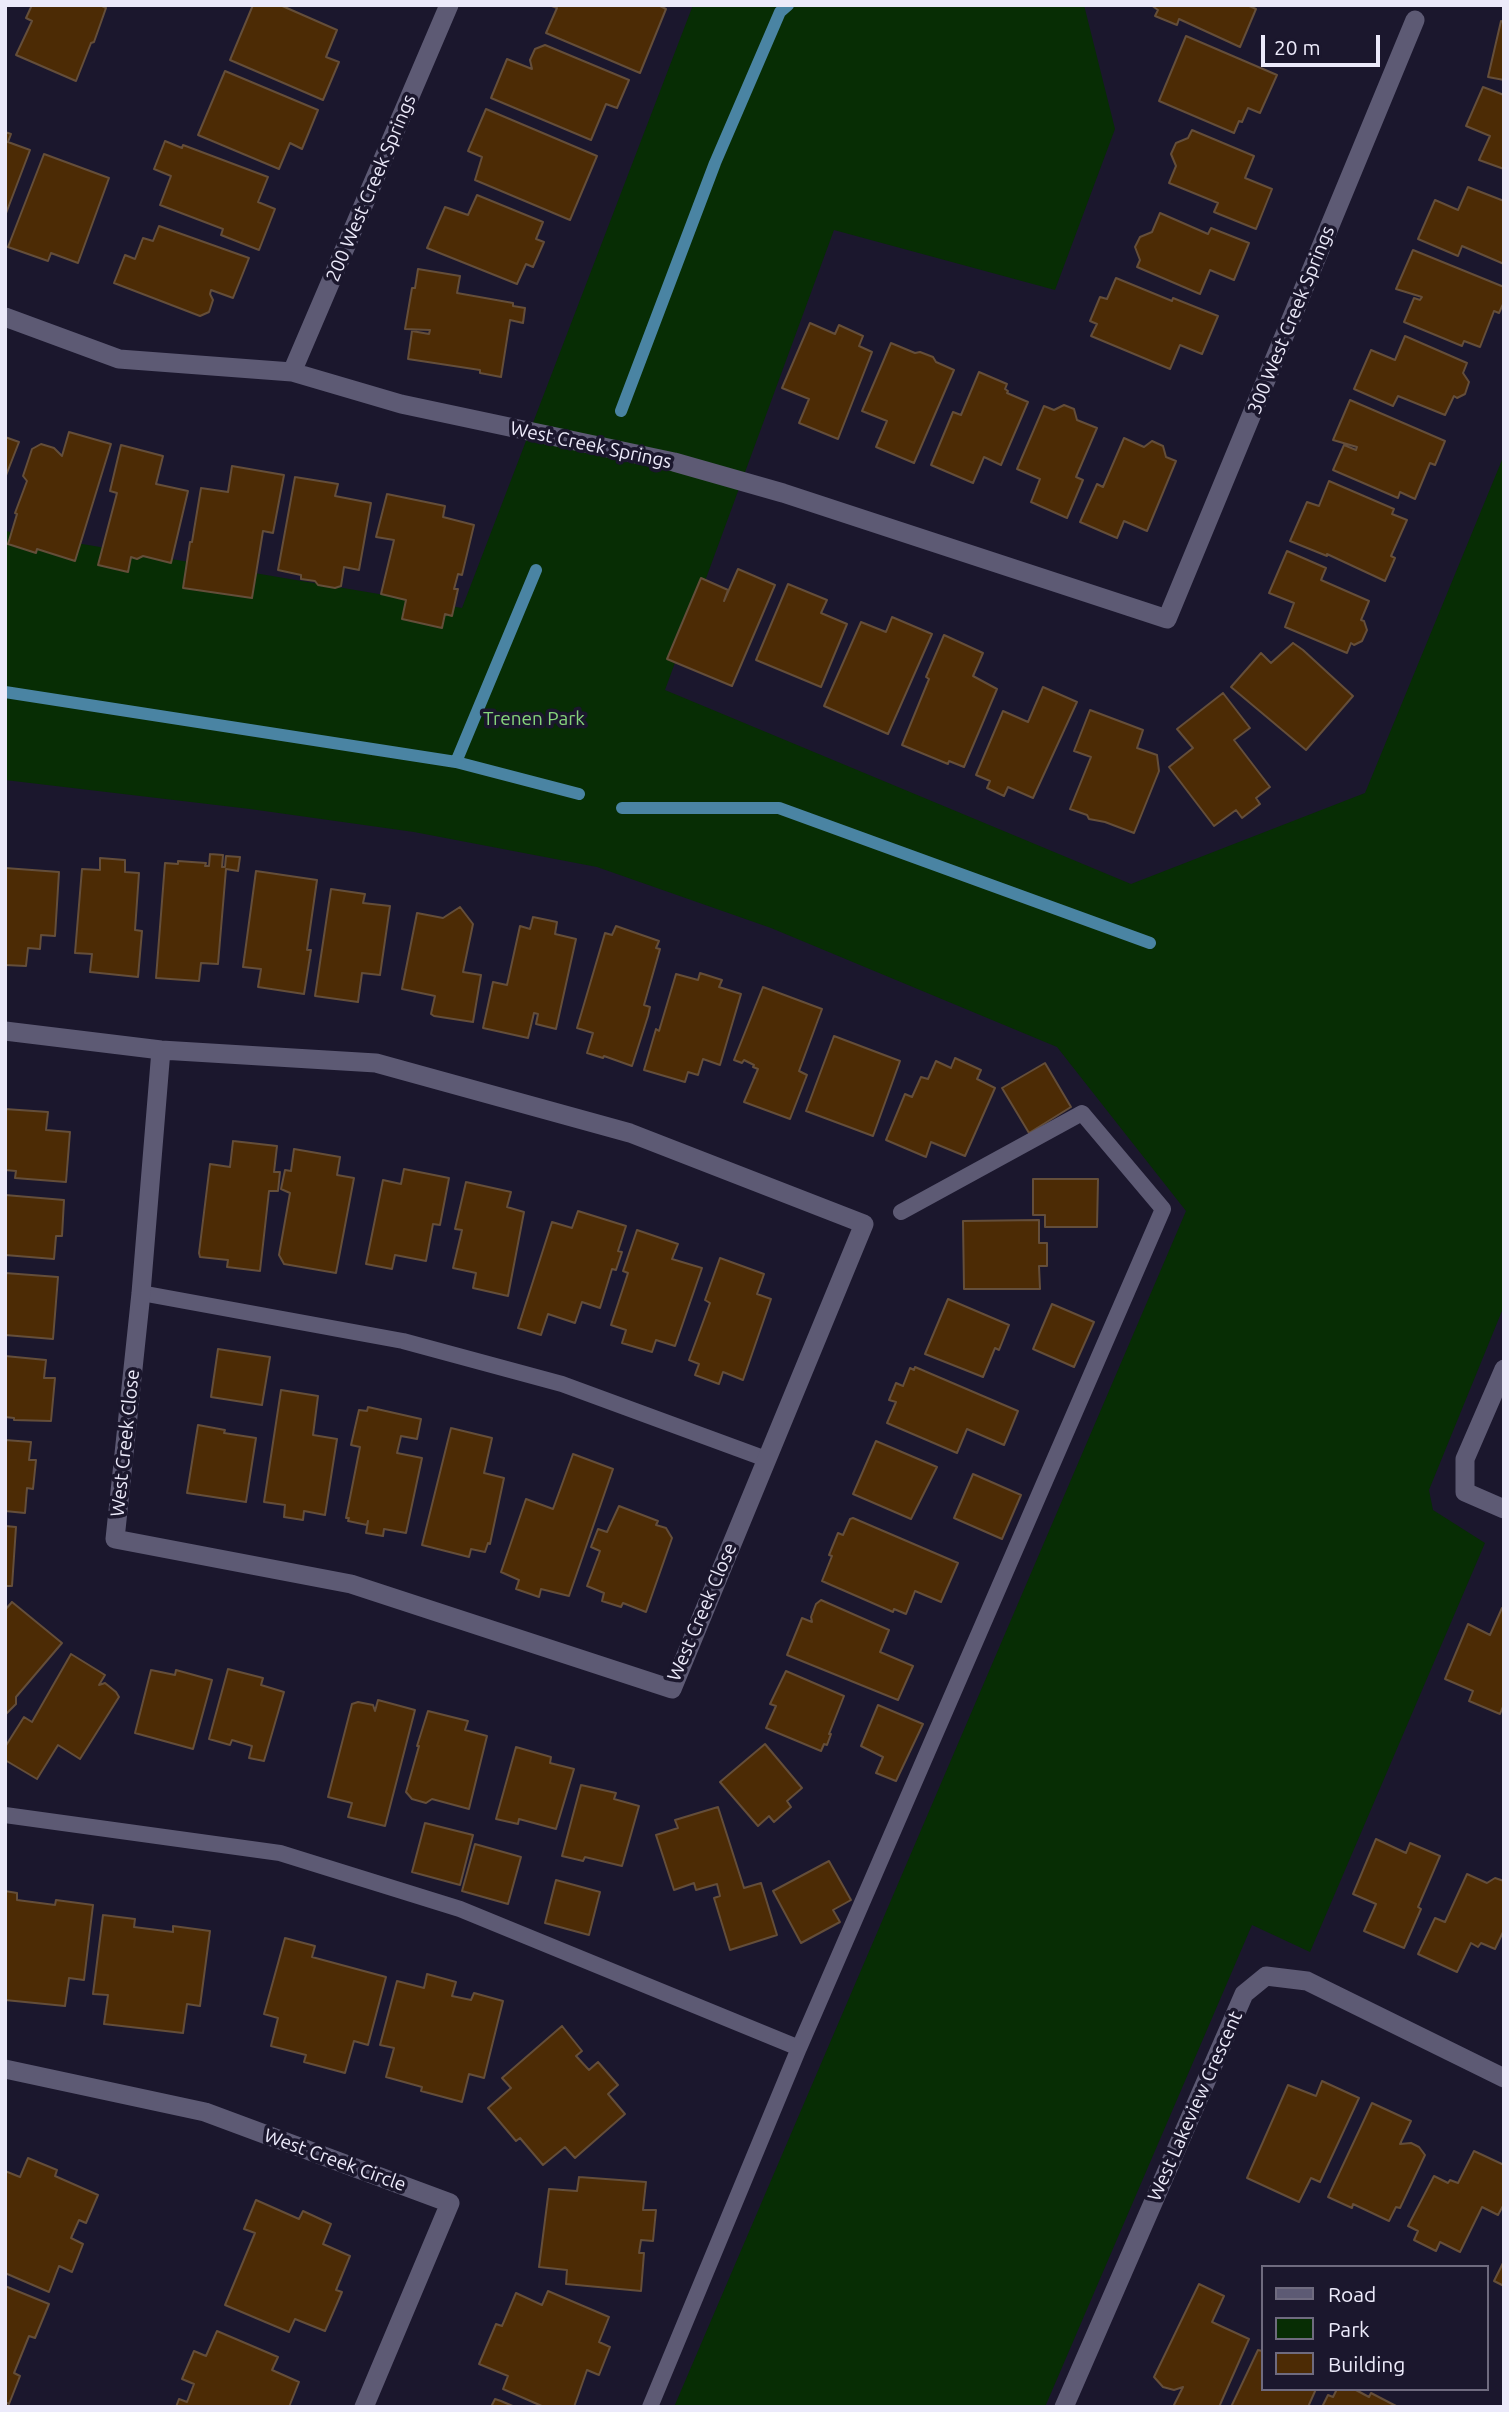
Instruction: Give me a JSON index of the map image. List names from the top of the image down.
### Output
{
  "streets": {
    "street": [
      "200 West Creek Springs",
      "300 West Creek Springs",
      "West Creek Springs",
      "West Creek Close",
      "West Lakeview Crescent",
      "West Creek Circle"
    ]
  },
  "crossings": [
    ["200 West Creek Springs", "West Creek Springs"],
    ["300 West Creek Springs", "West Creek Springs"]
  ],
  "parks": ["Trenen Park"],
  "legend": ["Road", "Park", "Building"],
  "scale_bar": "20 m"
}
